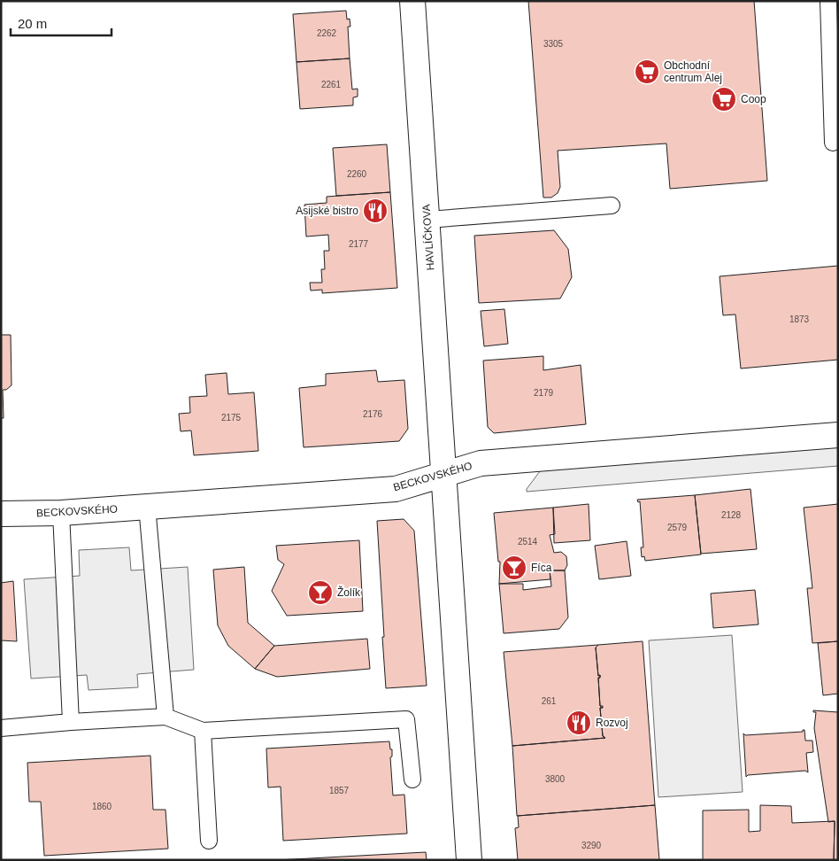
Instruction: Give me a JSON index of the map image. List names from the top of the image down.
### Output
{
  "streets": {
    "street": ["HAVLÍČKOVA", "BECKOVSKÉHO"]
  },
  "crossings": [
    ["HAVLÍČKOVA", "BECKOVSKÉHO"]
  ],
  "places": {
    "supermarket": ["Obchodní centrum Alej", "Coop"],
    "restaurant": ["Asijské bistro", "Rozvoj"],
    "bar": ["Fíca", "Žolík"]
  },
  "house_numbers": [
    "2262",
    "3305",
    "2261",
    "2260",
    "2177",
    "1873",
    "2179",
    "2176",
    "2175",
    "2128",
    "2579",
    "2514",
    "261",
    "3800",
    "1857",
    "1860",
    "3290"
  ],
  "scale_bar": "20 m"
}
